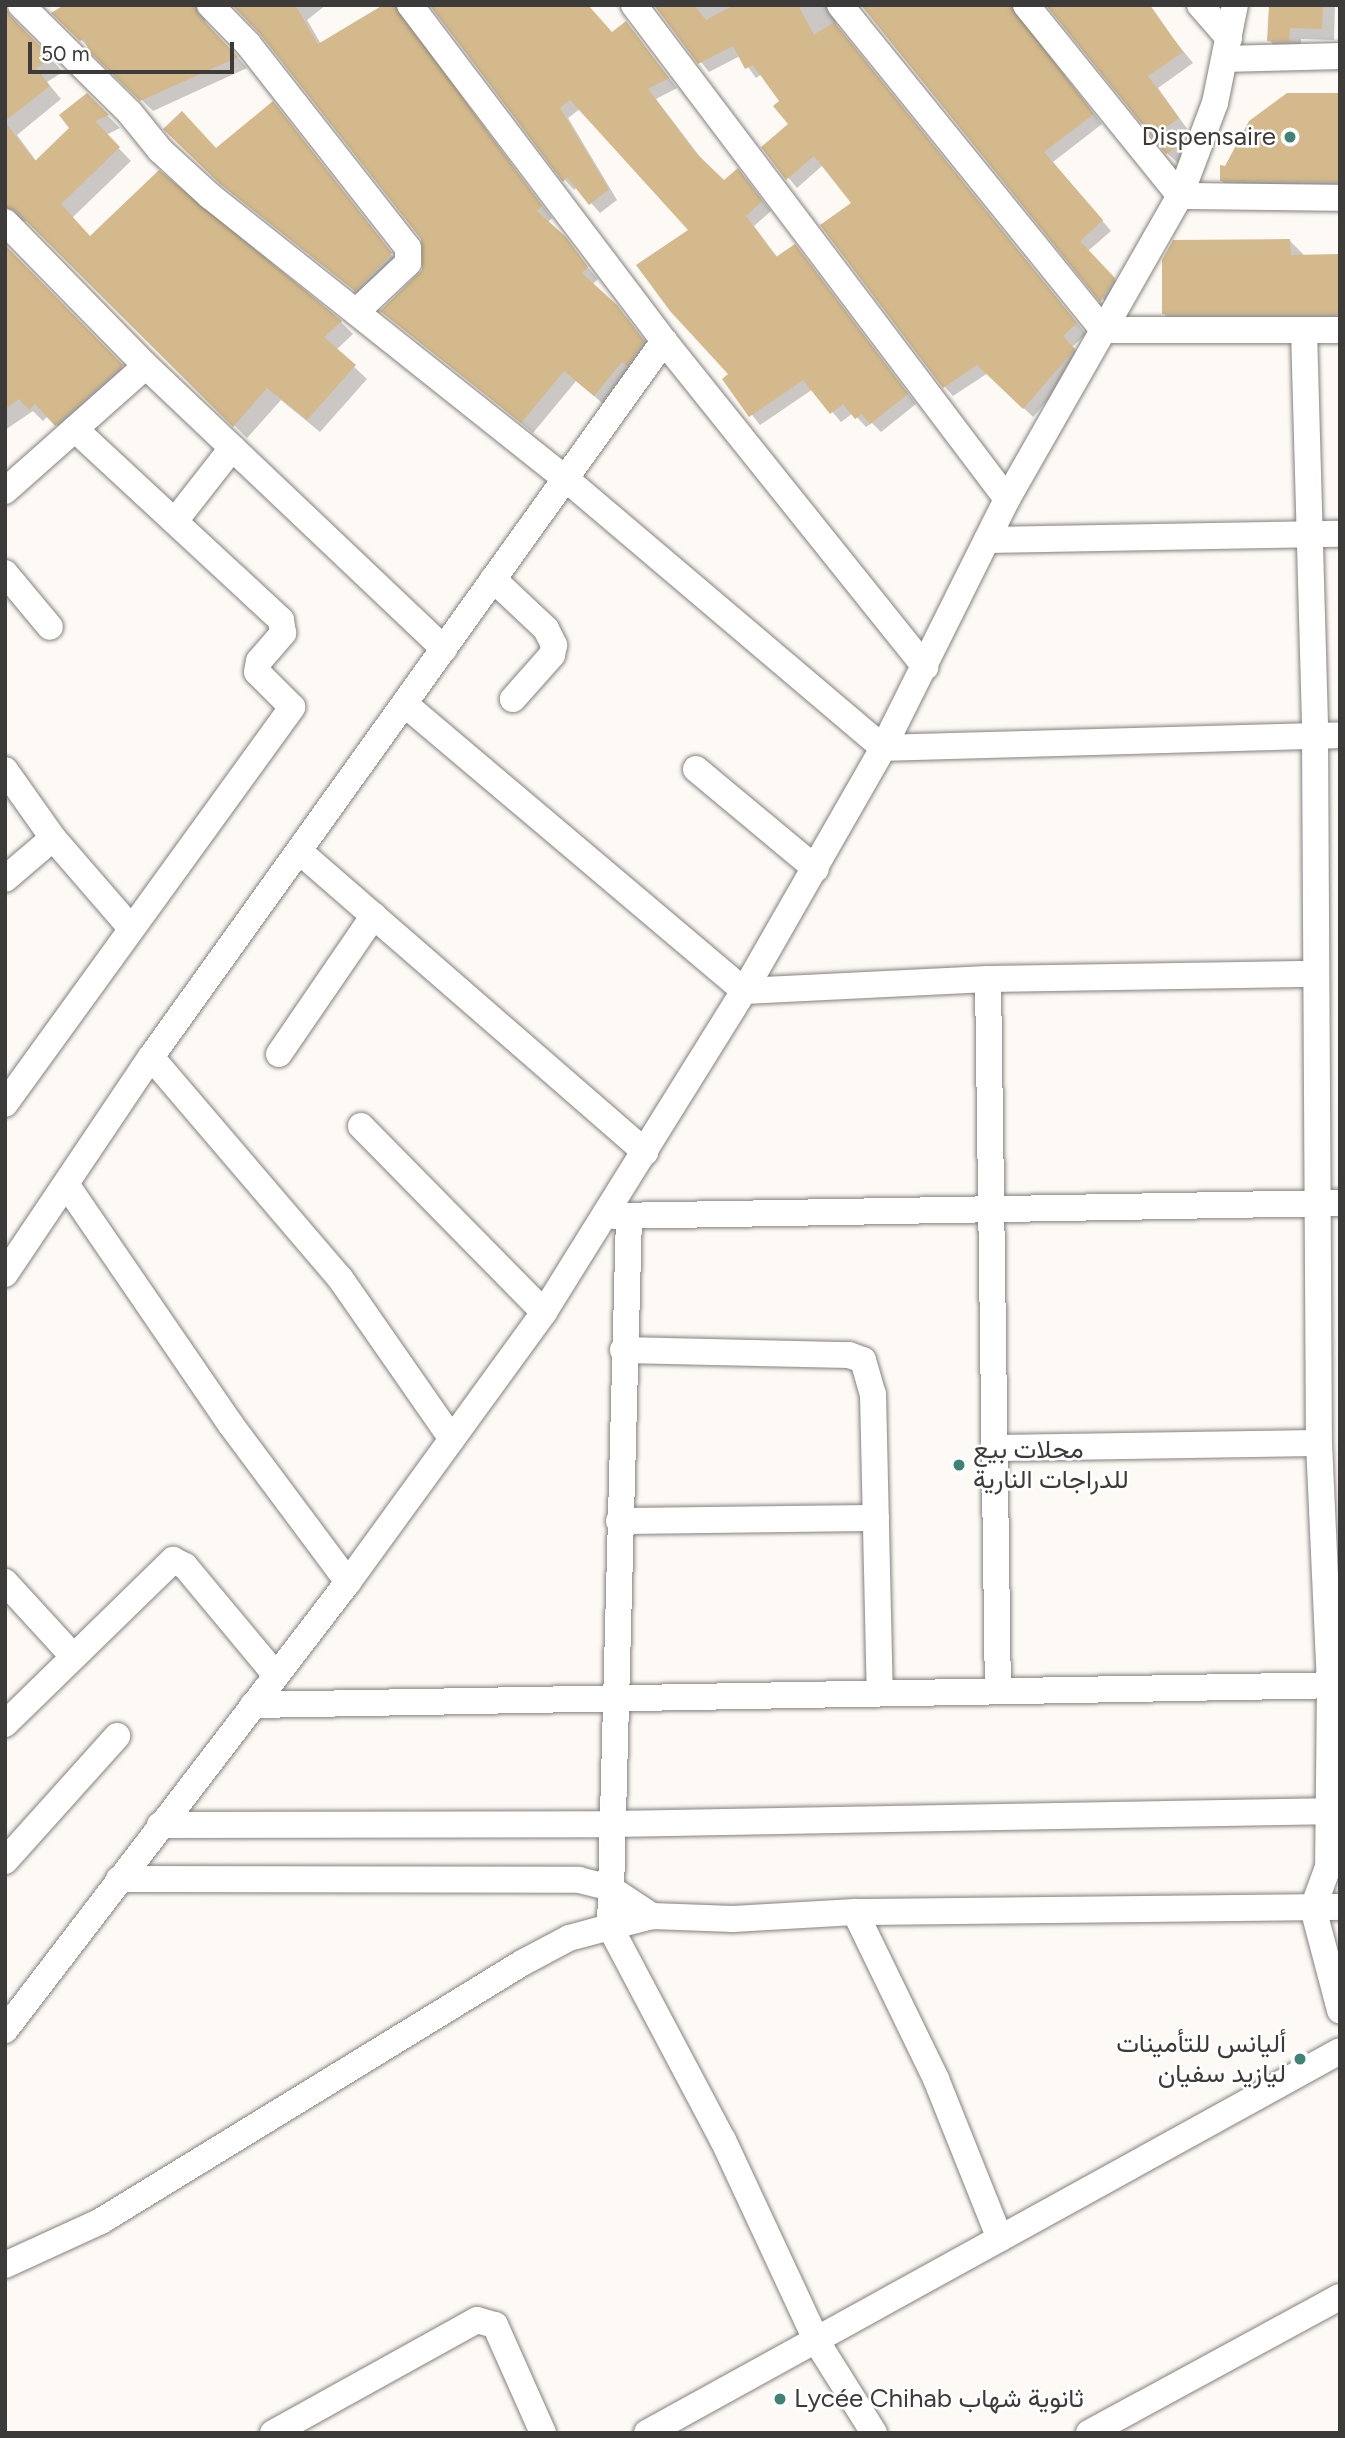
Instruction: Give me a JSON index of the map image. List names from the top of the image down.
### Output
{
  "places": [
    "Dispensaire",
    "محلات بيع للدراجات النارية",
    "أليانس للتأمينات ليازيد سفيان",
    "Lycée Chihab ثانوية شهاب"
  ],
  "scale_bar": "50 m"
}
